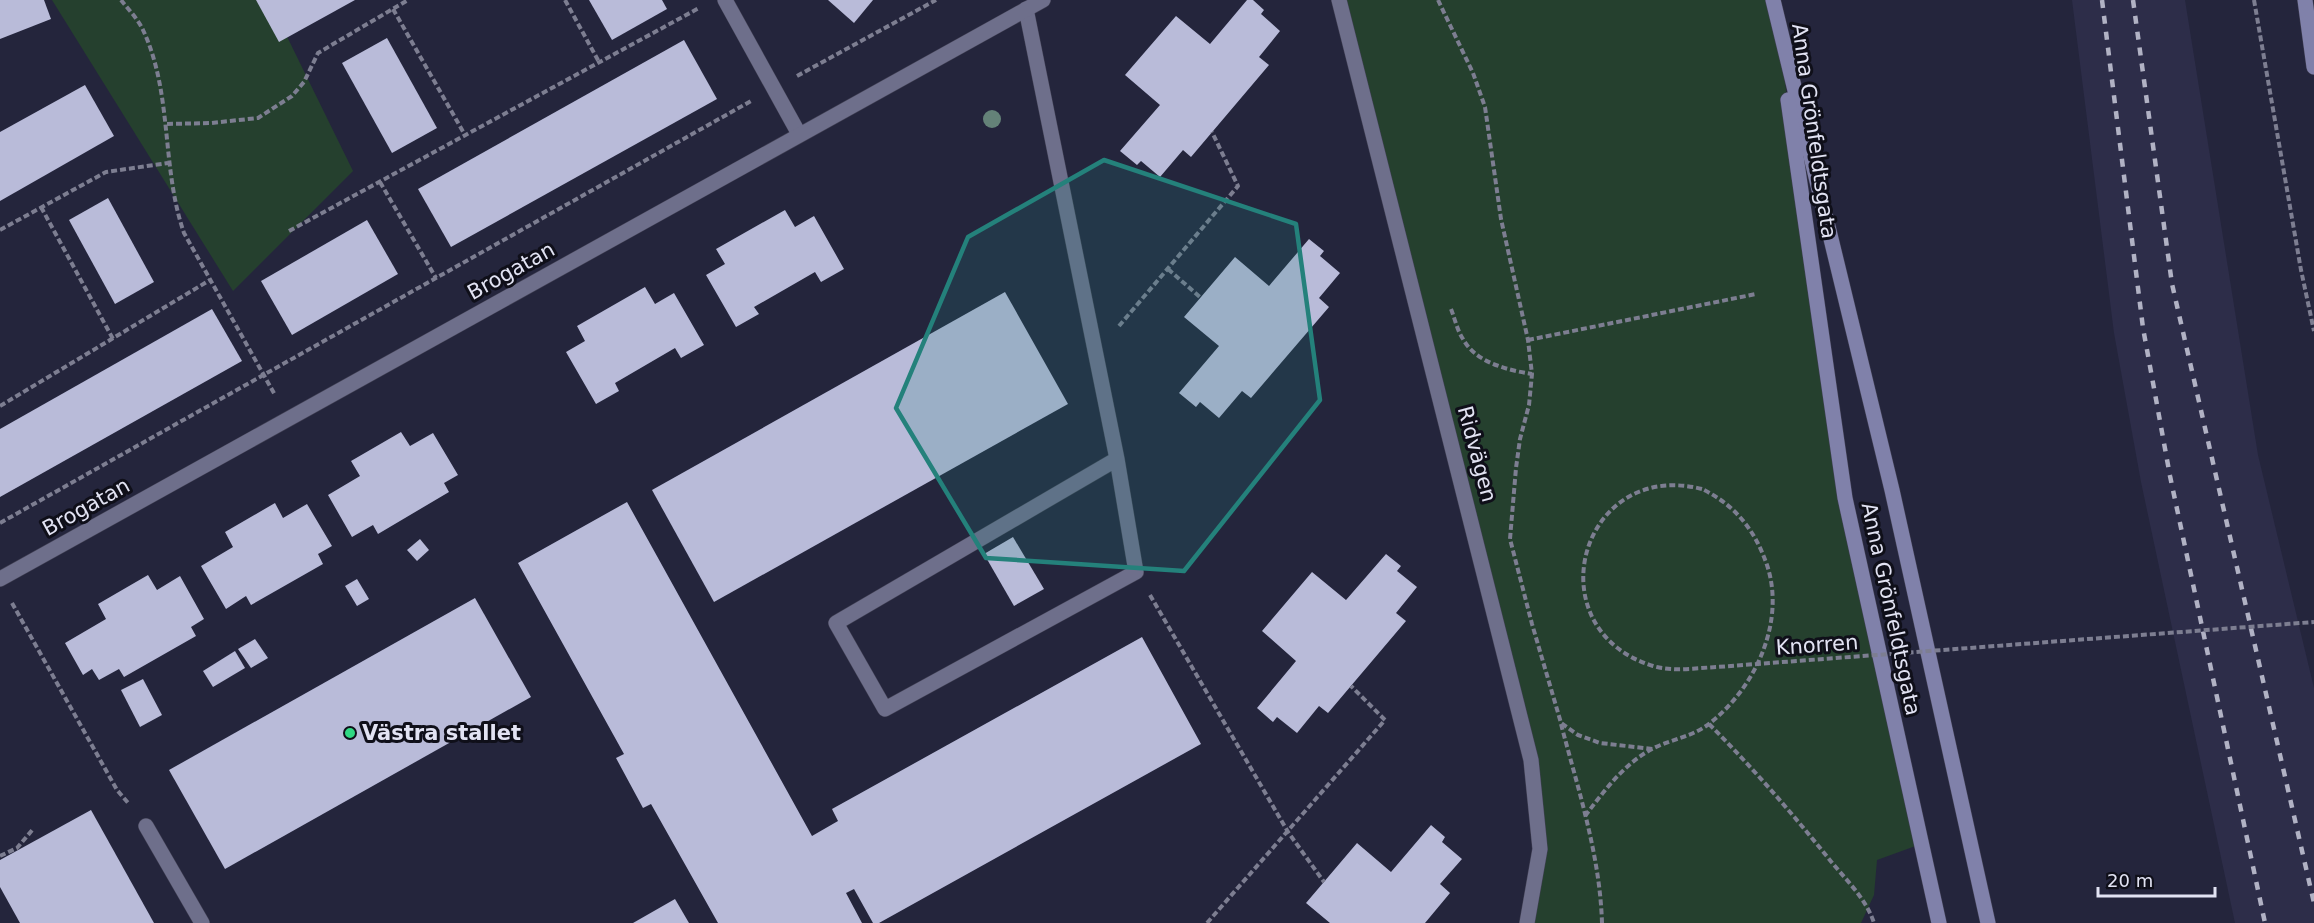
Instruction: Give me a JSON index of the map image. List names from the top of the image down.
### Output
{
  "streets": {
    "main road": ["Anna Grönfeldtsgata"],
    "street": ["Brogatan", "Ridvägen"],
    "path": ["Knorren"]
  },
  "places": ["Västra stallet"],
  "scale_bar": "20 m"
}
